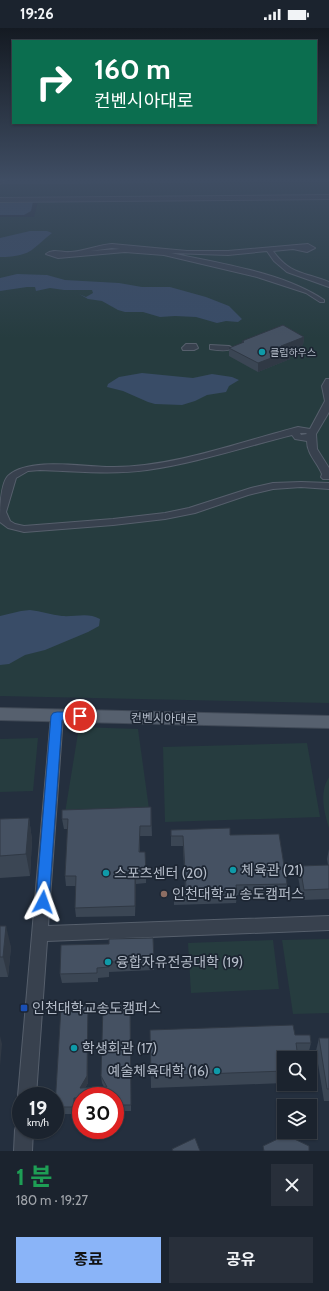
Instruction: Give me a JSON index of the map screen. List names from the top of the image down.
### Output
{
  "streets": {
    "main road": ["컨벤시아대로"]
  },
  "places": {
    "other": [
      "클럽하우스",
      "체육관 (21)",
      "스포츠센터 (20)",
      "인천대학교 송도캠퍼스",
      "융합자유전공대학 (19)",
      "학생회관 (17)",
      "예술체육대학 (16)"
    ],
    "transit": ["인천대학교송도캠퍼스"]
  },
  "page": {
    "status": "19:26",
    "turn": ["160 m", "컨벤시아대로"],
    "speed": "19 km/h",
    "limit": "30",
    "heading": ["1 분", "180 m · 19:27"],
    "buttons": ["종료", "공유"]
  }
}
